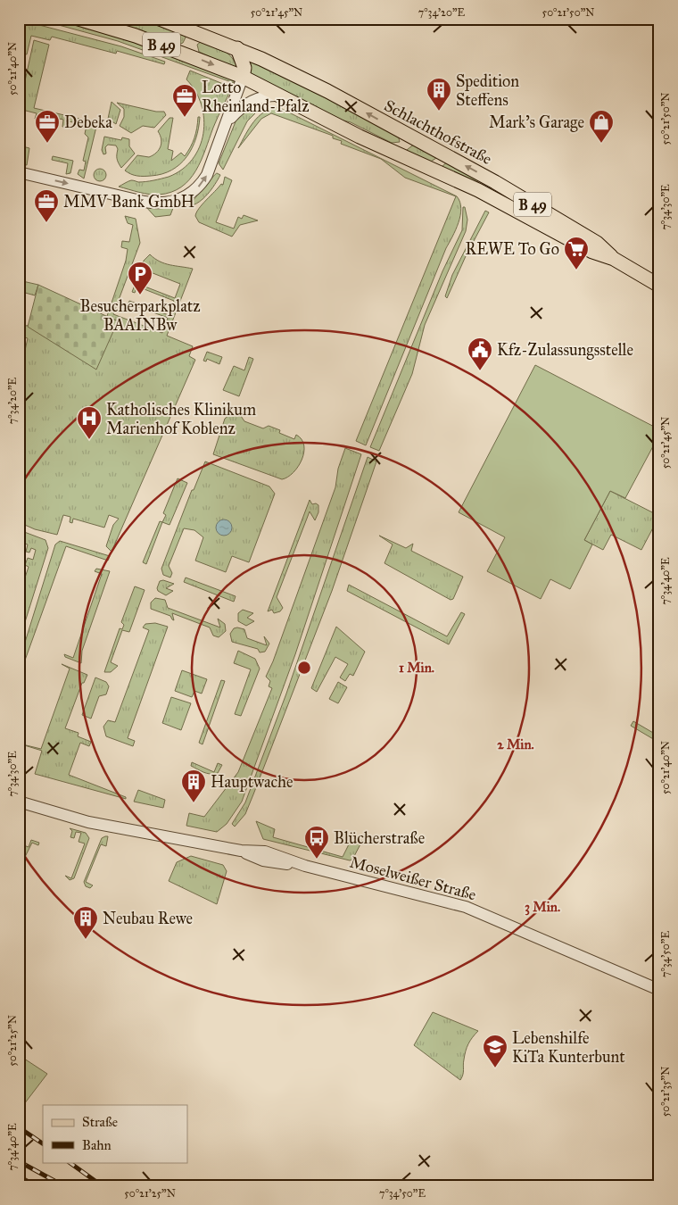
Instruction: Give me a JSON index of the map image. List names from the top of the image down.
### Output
{
  "streets": {
    "main road": ["B 49", "Schlachthofstraße"],
    "street": ["Moselweißer Straße"]
  },
  "crossings": [
    ["B 49", "Schlachthofstraße"]
  ],
  "places": {
    "building": ["Spedition Steffens", "Hauptwache", "Neubau Rewe"],
    "office": ["Lotto Rheinland-Pfalz", "Debeka", "MMV Bank GmbH"],
    "shop": ["Mark's Garage"],
    "supermarket": ["REWE To Go"],
    "parking": ["Besucherparkplatz BAAINBw"],
    "public building": ["Kfz-Zulassungsstelle"],
    "hospital": ["Katholisches Klinikum Marienhof Koblenz"],
    "bus stop": ["Blücherstraße"],
    "school or university": ["Lebenshilfe KiTa Kunterbunt"]
  },
  "legend": ["Straße", "Bahn"],
  "coordinates": [
    "50°21'45\"N",
    "7°34'20\"E",
    "50°21'50\"N",
    "50°21'40\"N",
    "7°34'30\"E",
    "7°34'40\"E",
    "7°34'50\"E",
    "50°21'25\"N",
    "50°21'35\"N"
  ],
  "rings": ["1 Min.", "2 Min.", "3 Min."]
}
